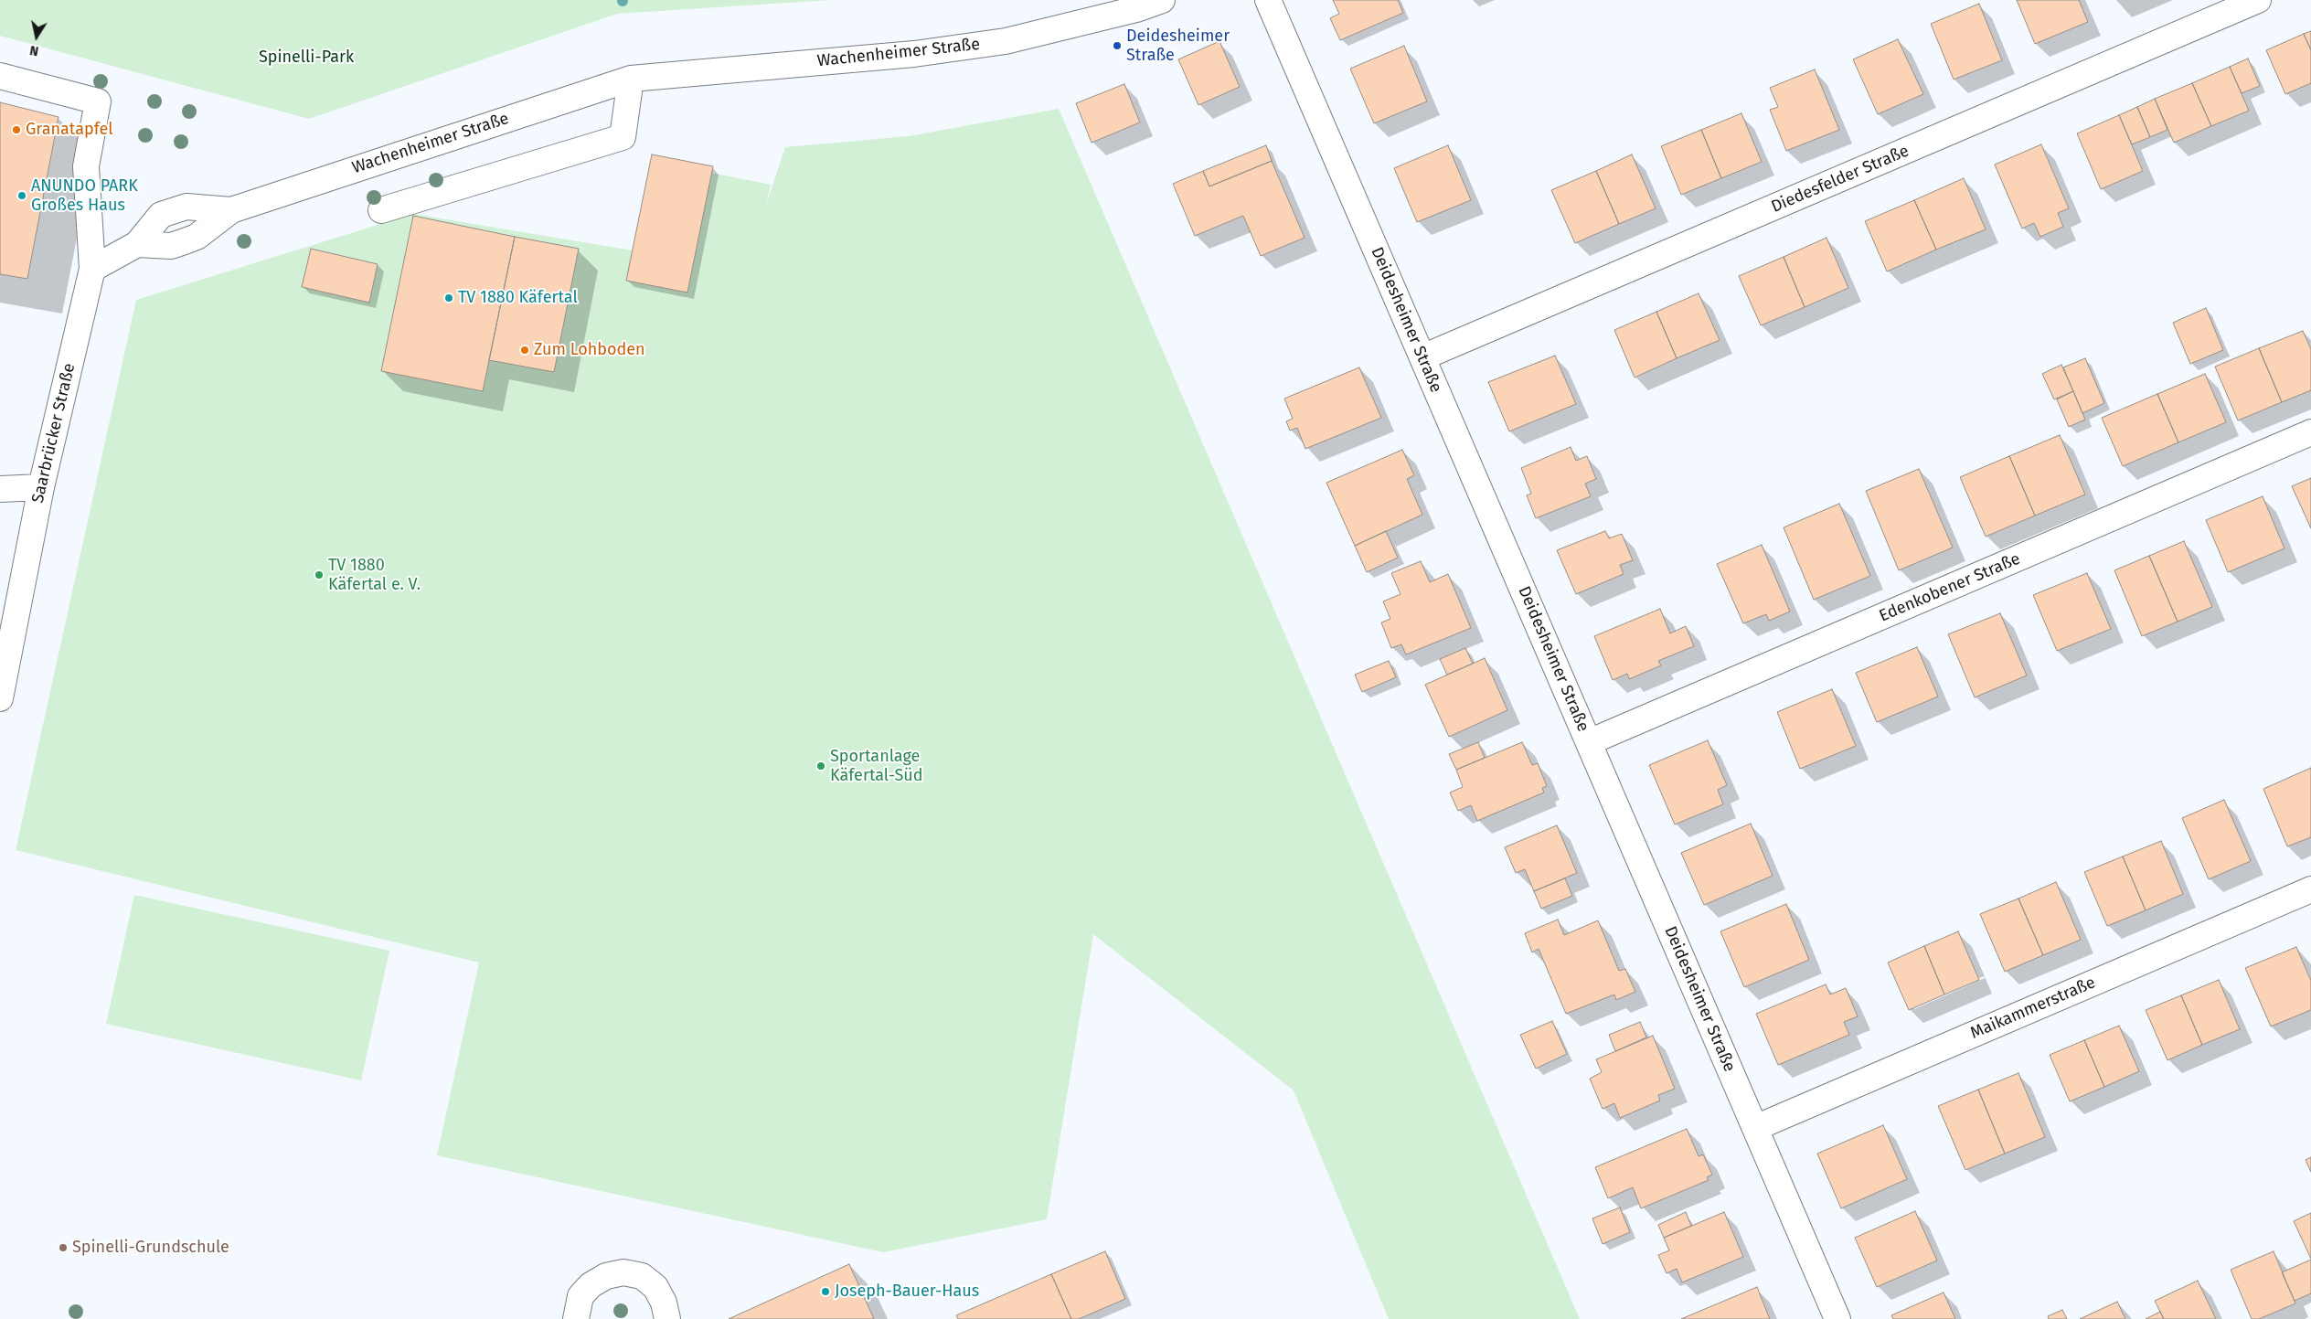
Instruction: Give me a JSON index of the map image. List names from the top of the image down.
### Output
{
  "streets": {
    "street": [
      "Wachenheimer Straße",
      "Diedesfelder Straße",
      "Deidesheimer Straße",
      "Saarbrücker Straße",
      "Edenkobener Straße",
      "Maikammerstraße"
    ]
  },
  "crossings": [
    ["Wachenheimer Straße", "Saarbrücker Straße"],
    ["Diedesfelder Straße", "Deidesheimer Straße"],
    ["Deidesheimer Straße", "Edenkobener Straße"],
    ["Deidesheimer Straße", "Maikammerstraße"]
  ],
  "parks": ["Spinelli-Park"],
  "places": [
    "Deidesheimer Straße",
    "Granatapfel",
    "ANUNDO PARK Großes Haus",
    "TV 1880 Käfertal",
    "Zum Lohboden",
    "TV 1880 Käfertal e. V.",
    "Sportanlage Käfertal-Süd",
    "Spinelli-Grundschule",
    "Joseph-Bauer-Haus"
  ],
  "north": "bottom"
}
